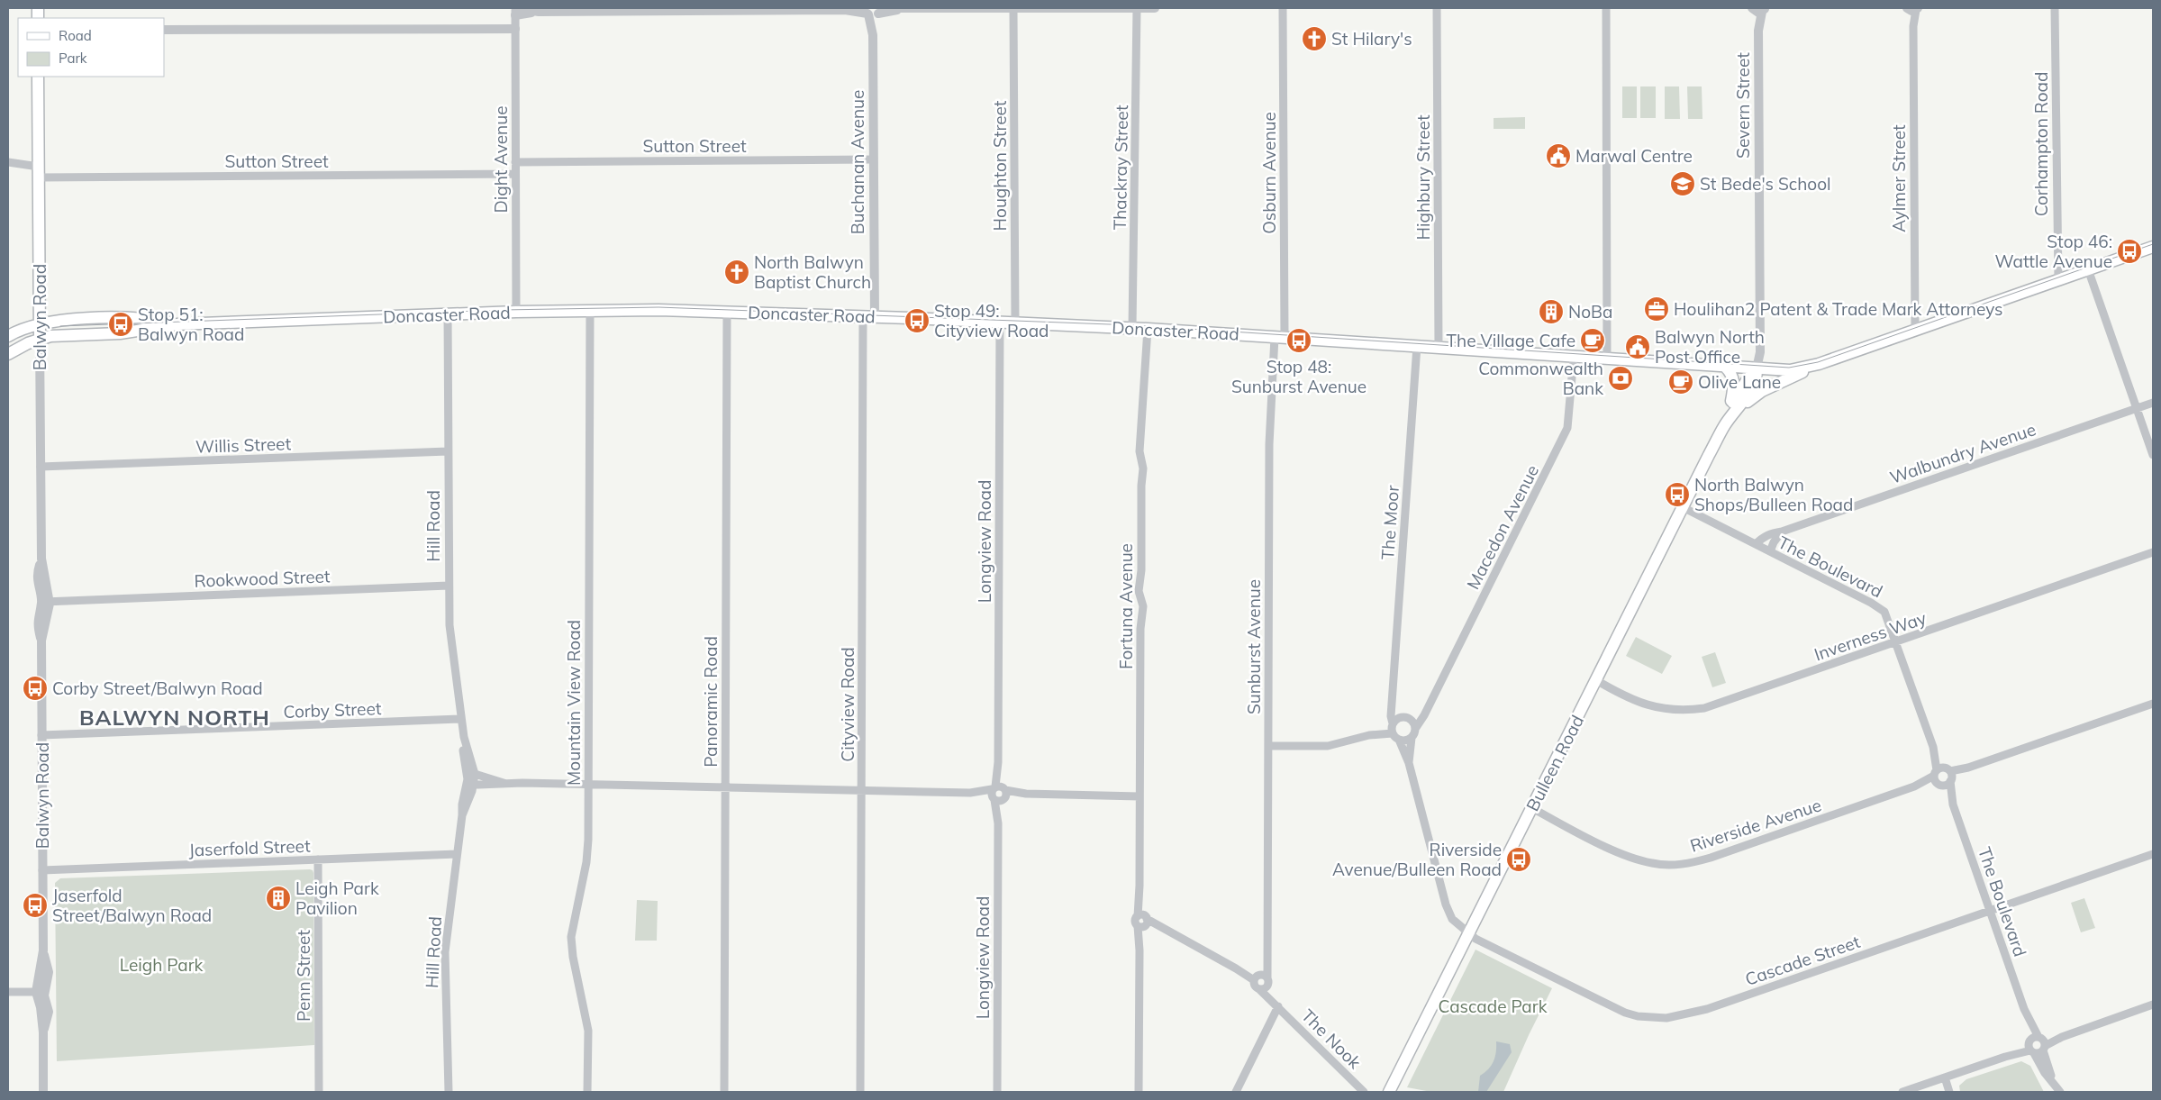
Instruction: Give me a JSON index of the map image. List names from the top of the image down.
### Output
{
  "streets": {
    "main road": ["Doncaster Road", "Balwyn Road", "Bulleen Road"],
    "street": [
      "Severn Street",
      "Corhampton Road",
      "Sutton Street",
      "Dight Avenue",
      "Buchanan Avenue",
      "Houghton Street",
      "Thackray Street",
      "Osburn Avenue",
      "Highbury Street",
      "Aylmer Street",
      "Willis Street",
      "Walbundry Avenue",
      "The Moor",
      "Hill Road",
      "Macedon Avenue",
      "Longview Road",
      "The Boulevard",
      "Rookwood Street",
      "Fortuna Avenue",
      "Inverness Way",
      "Sunburst Avenue",
      "Panoramic Road",
      "Mountain View Road",
      "Cityview Road",
      "Corby Street",
      "Riverside Avenue",
      "Jaserfold Street",
      "Cascade Street",
      "Penn Street",
      "The Nook"
    ]
  },
  "crossings": [
    ["Severn Street", "Doncaster Road"],
    ["Severn Street", "Bulleen Road"],
    ["Corhampton Road", "Doncaster Road"],
    ["Sutton Street", "Dight Avenue"],
    ["Sutton Street", "Buchanan Avenue"],
    ["Sutton Street", "Balwyn Road"],
    ["Dight Avenue", "Doncaster Road"],
    ["Buchanan Avenue", "Doncaster Road"],
    ["Buchanan Avenue", "Cityview Road"],
    ["Houghton Street", "Doncaster Road"],
    ["Thackray Street", "Doncaster Road"],
    ["Osburn Avenue", "Doncaster Road"],
    ["Osburn Avenue", "Sunburst Avenue"],
    ["Highbury Street", "Doncaster Road"],
    ["Aylmer Street", "Doncaster Road"],
    ["Doncaster Road", "Balwyn Road"],
    ["Doncaster Road", "The Moor"],
    ["Doncaster Road", "Hill Road"],
    ["Doncaster Road", "Macedon Avenue"],
    ["Doncaster Road", "Longview Road"],
    ["Doncaster Road", "Fortuna Avenue"],
    ["Doncaster Road", "Sunburst Avenue"],
    ["Doncaster Road", "Panoramic Road"],
    ["Doncaster Road", "Mountain View Road"],
    ["Doncaster Road", "Cityview Road"],
    ["Doncaster Road", "Bulleen Road"],
    ["Balwyn Road", "Willis Street"],
    ["Balwyn Road", "Rookwood Street"],
    ["Balwyn Road", "Corby Street"],
    ["Balwyn Road", "Jaserfold Street"],
    ["Willis Street", "Hill Road"],
    ["Walbundry Avenue", "The Boulevard"],
    ["The Moor", "Macedon Avenue"],
    ["Hill Road", "Rookwood Street"],
    ["Hill Road", "Corby Street"],
    ["Hill Road", "Jaserfold Street"],
    ["The Boulevard", "Inverness Way"],
    ["The Boulevard", "Bulleen Road"],
    ["The Boulevard", "Riverside Avenue"],
    ["The Boulevard", "Cascade Street"],
    ["Fortuna Avenue", "The Nook"],
    ["Inverness Way", "Bulleen Road"],
    ["Sunburst Avenue", "The Nook"],
    ["Bulleen Road", "Riverside Avenue"],
    ["Bulleen Road", "Cascade Street"],
    ["Jaserfold Street", "Penn Street"]
  ],
  "districts": ["BALWYN NORTH"],
  "parks": ["Leigh Park", "Cascade Park"],
  "places": {
    "church": ["St Hilary's", "North Balwyn Baptist Church"],
    "public building": ["Marwal Centre", "Balwyn North Post Office"],
    "school or university": ["St Bede's School"],
    "bus stop": [
      "Stop 46: Wattle Avenue",
      "Stop 49: Cityview Road",
      "Stop 51: Balwyn Road",
      "Stop 48: Sunburst Avenue",
      "North Balwyn Shops/Bulleen Road",
      "Corby Street/Balwyn Road",
      "Riverside Avenue/Bulleen Road",
      "Jaserfold Street/Balwyn Road"
    ],
    "office": ["Houlihan2 Patent & Trade Mark Attorneys"],
    "building": ["NoBa", "Leigh Park Pavilion"],
    "cafe": ["The Village Cafe", "Olive Lane"],
    "bank": ["Commonwealth Bank"]
  },
  "legend": ["Road", "Park"]
}
